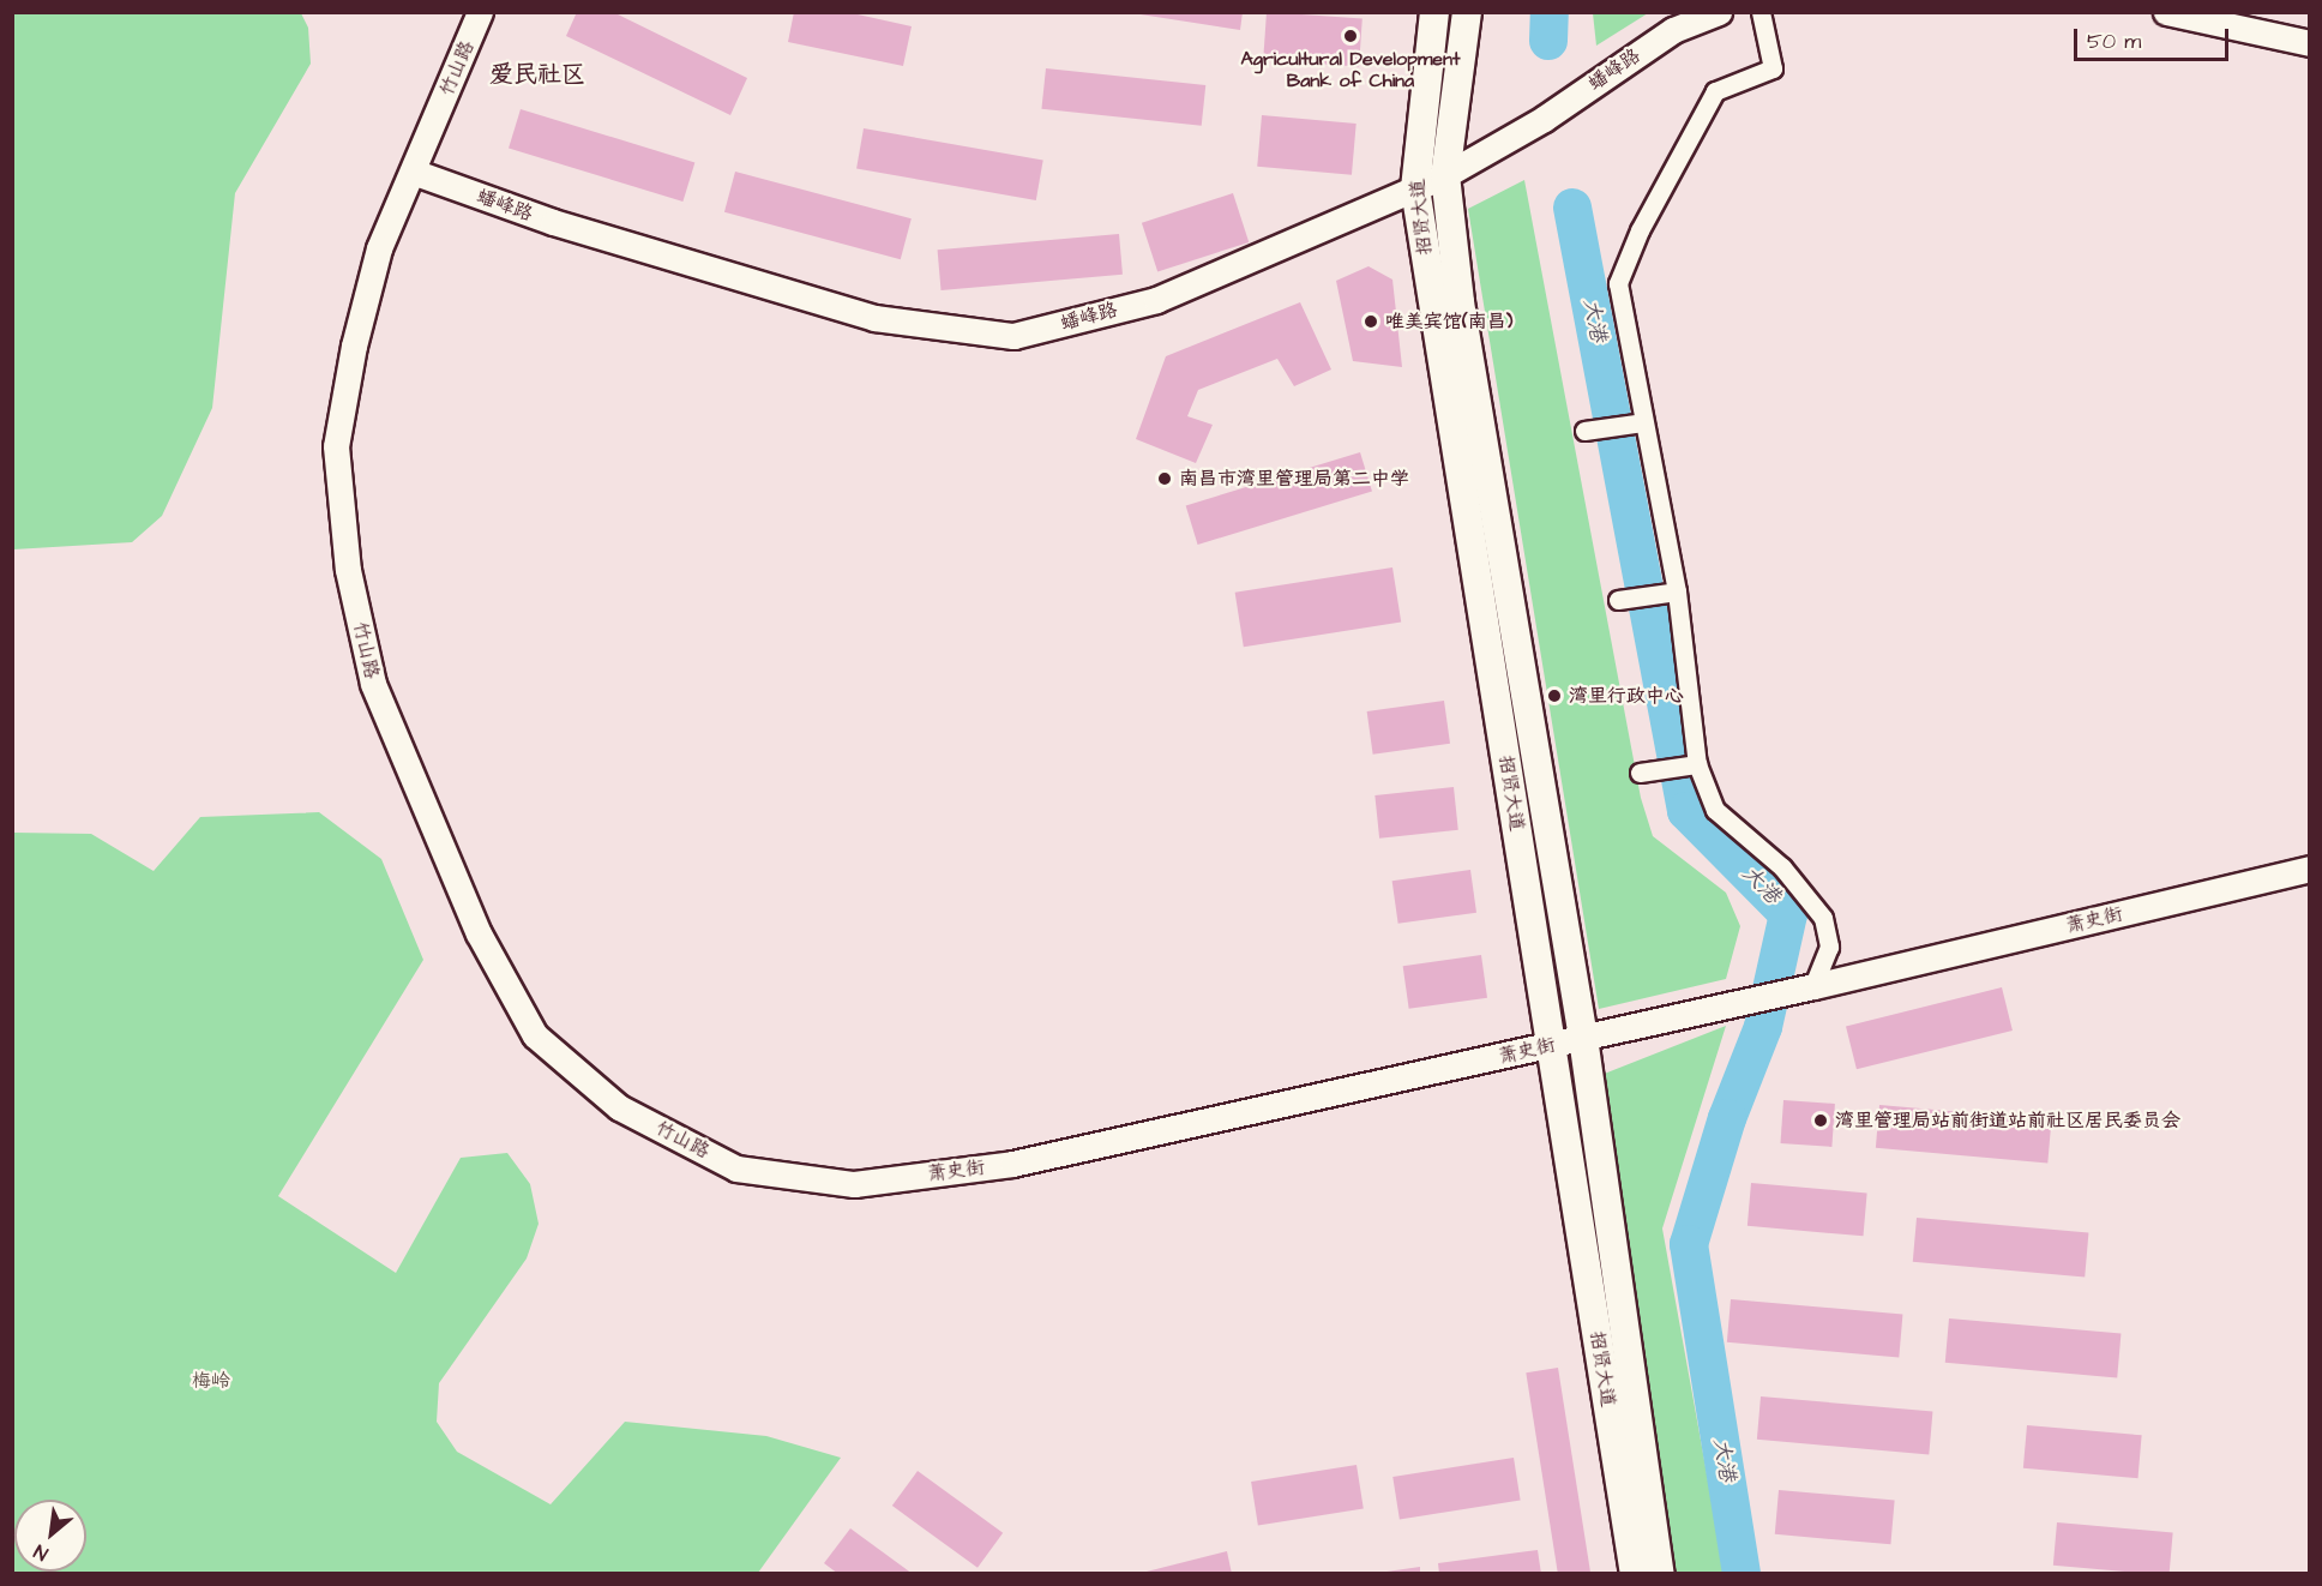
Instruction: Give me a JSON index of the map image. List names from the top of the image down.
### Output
{
  "streets": {
    "main road": ["招贤大道"],
    "street": ["竹山路", "蟠峰路", "萧史街"]
  },
  "crossings": [
    ["竹山路", "蟠峰路"],
    ["竹山路", "萧史街"],
    ["蟠峰路", "招贤大道"],
    ["招贤大道", "萧史街"]
  ],
  "districts": ["爱民社区"],
  "water": ["大港"],
  "parks": ["梅岭"],
  "places": [
    "Agricultural Development Bank of China",
    "唯美宾馆(南昌)",
    "南昌市湾里管理局第二中学",
    "湾里行政中心",
    "湾里管理局站前街道站前社区居民委员会"
  ],
  "scale_bar": "50 m",
  "north": "bottom left"
}
